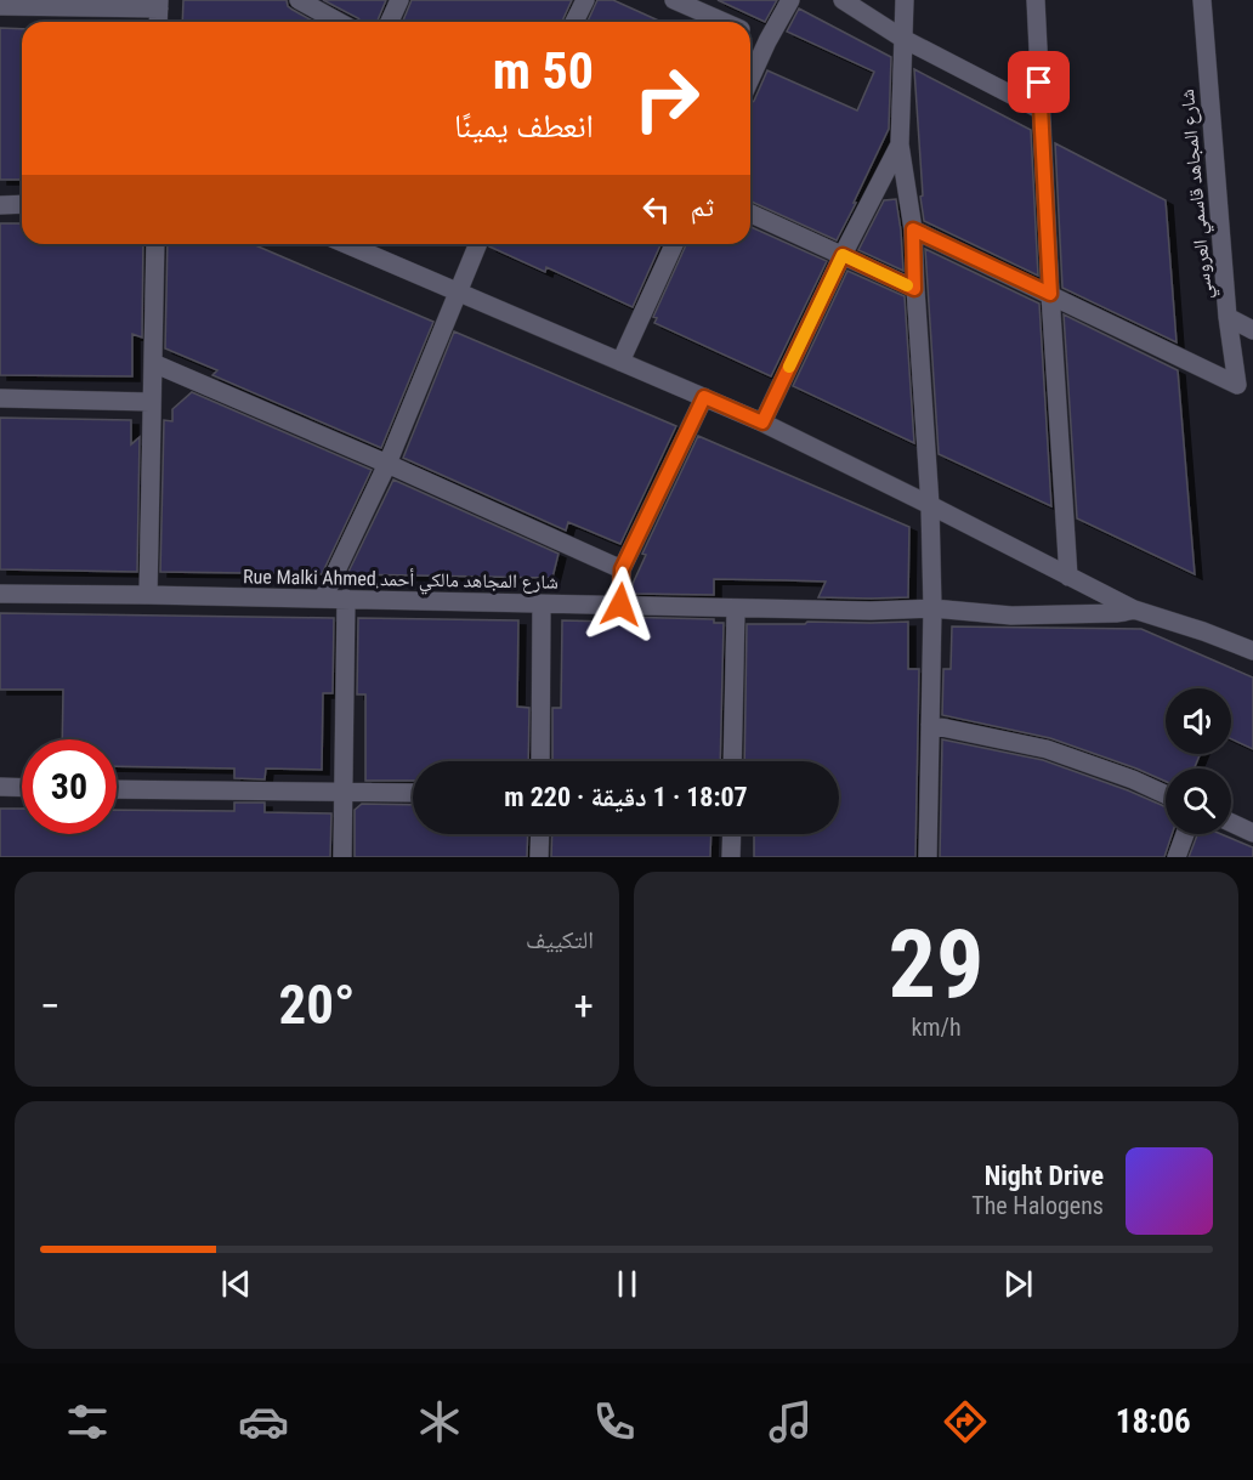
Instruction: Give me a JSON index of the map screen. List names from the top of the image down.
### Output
{
  "streets": {
    "street": ["شارع المجاهد قاسمي العروسي", "Rue Malki Ahmed,شارع المجاهد مالكي أحمد"]
  },
  "page": {
    "turn": ["50 m", "انعطف يمينًا"],
    "then": "ثم",
    "limit": "30",
    "trip": "18:07 · 1 دقيقة · 220 m",
    "tile": [
      ["29", "km/h"],
      "التكييف"
    ],
    "heat": ["−", "20°", "+"],
    "song": ["Night Drive", "The Halogens"],
    "tabs": "18:06"
  }
}
